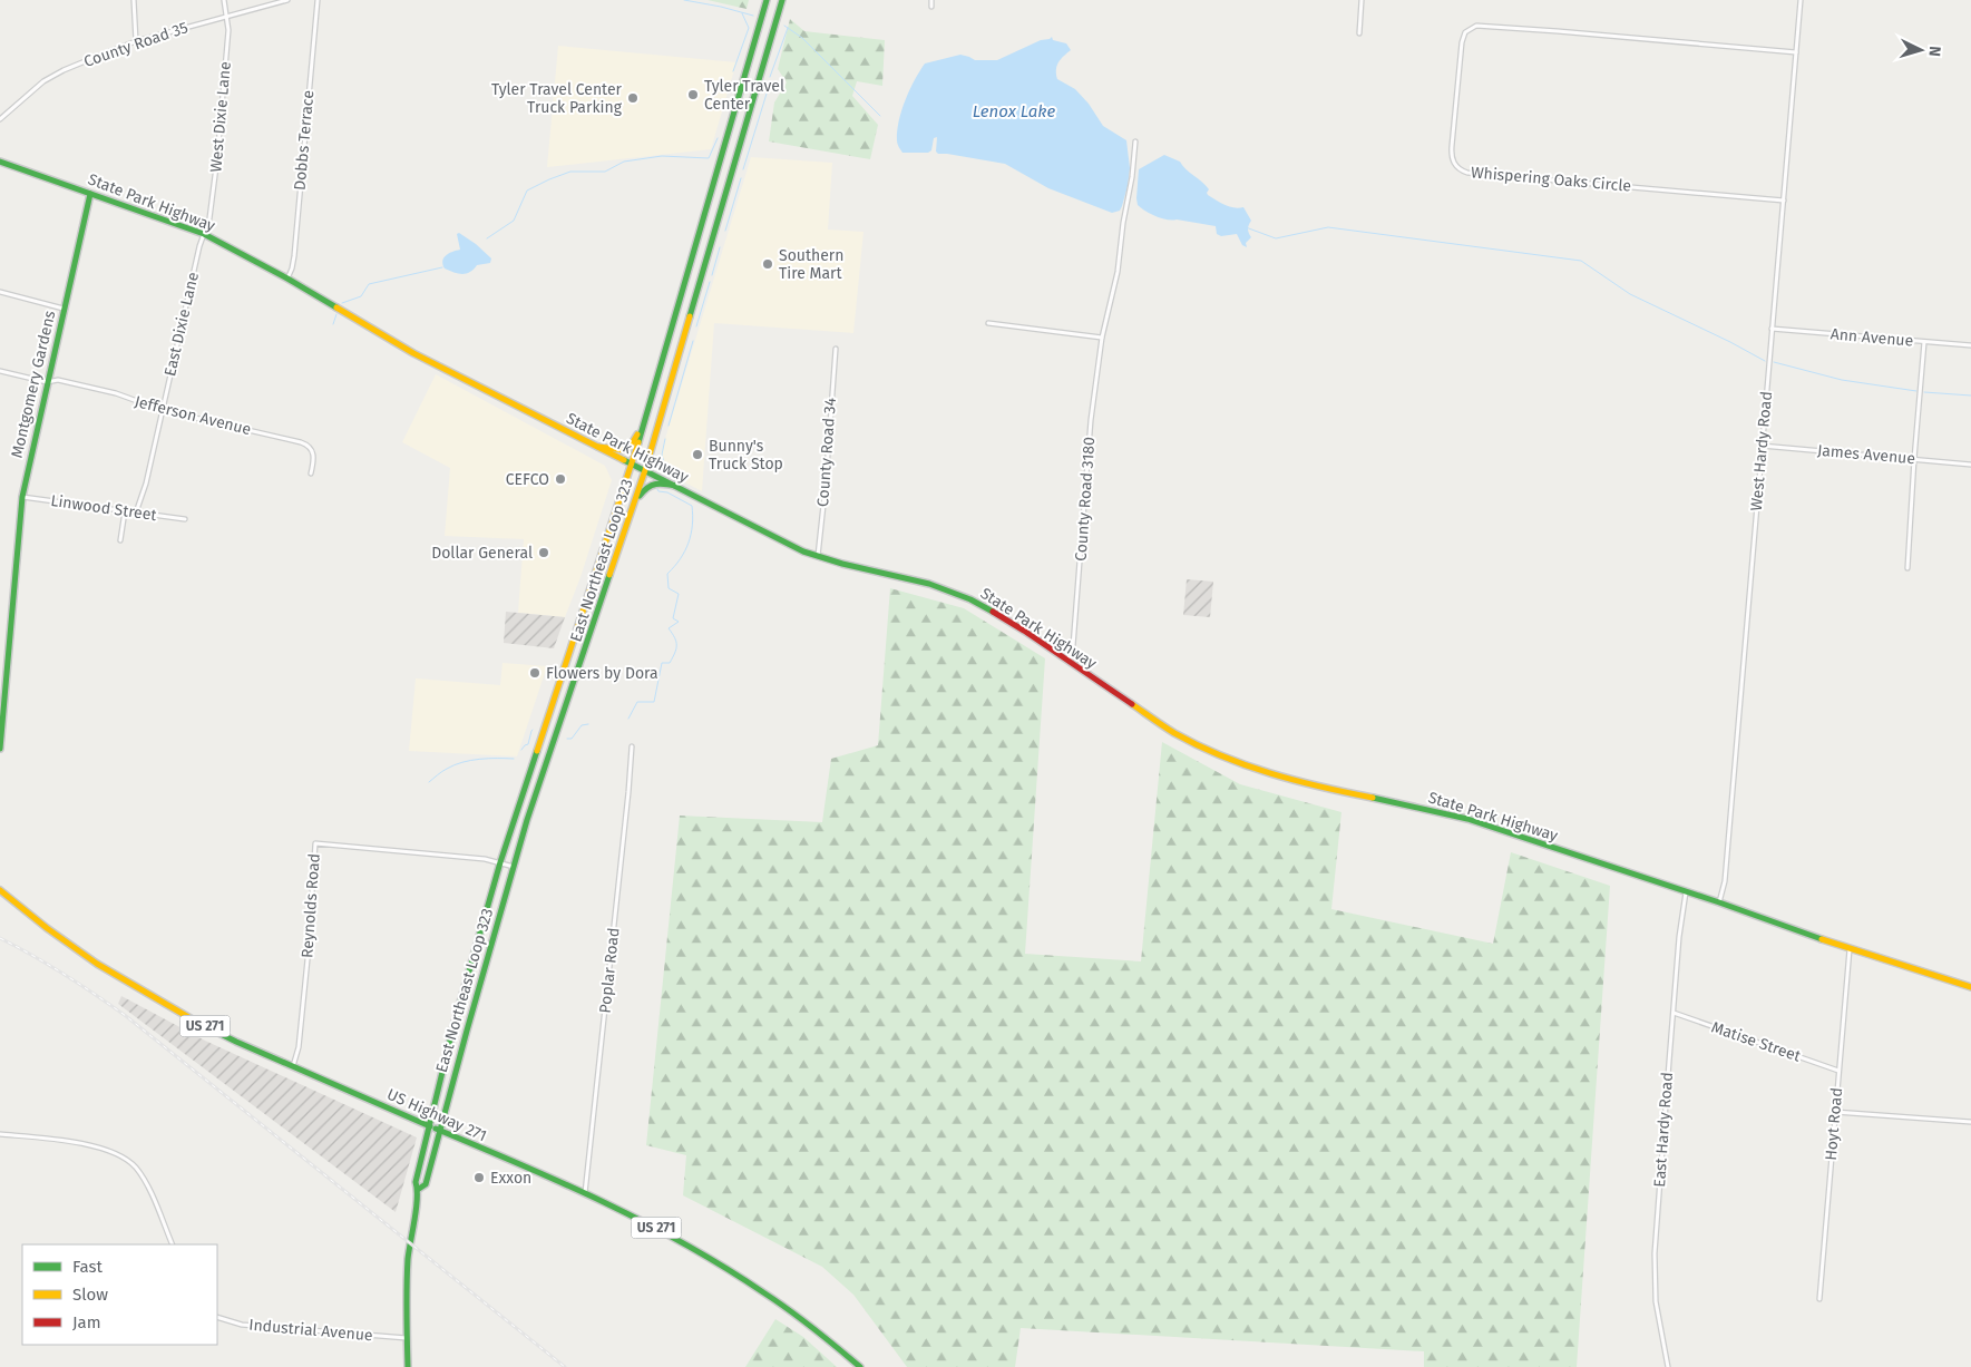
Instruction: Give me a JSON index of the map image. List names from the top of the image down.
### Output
{
  "streets": {
    "main road": [
      "State Park Highway",
      "Montgomery Gardens",
      "East Northeast Loop 323",
      "US 271",
      "US Highway 271"
    ],
    "street": [
      "County Road 35",
      "West Dixie Lane",
      "Dobbs Terrace",
      "Whispering Oaks Circle",
      "East Dixie Lane",
      "Ann Avenue",
      "Jefferson Avenue",
      "West Hardy Road",
      "County Road 34",
      "James Avenue",
      "County Road 3180",
      "Linwood Street",
      "Reynolds Road",
      "Poplar Road",
      "Matise Street",
      "Hoyt Road",
      "East Hardy Road",
      "Industrial Avenue"
    ]
  },
  "crossings": [
    ["County Road 35", "West Dixie Lane"],
    ["West Dixie Lane", "State Park Highway"],
    ["West Dixie Lane", "East Dixie Lane"],
    ["Dobbs Terrace", "State Park Highway"],
    ["Whispering Oaks Circle", "West Hardy Road"],
    ["State Park Highway", "East Dixie Lane"],
    ["State Park Highway", "Montgomery Gardens"],
    ["State Park Highway", "West Hardy Road"],
    ["State Park Highway", "County Road 34"],
    ["State Park Highway", "County Road 3180"],
    ["State Park Highway", "East Northeast Loop 323"],
    ["State Park Highway", "Hoyt Road"],
    ["State Park Highway", "East Hardy Road"],
    ["East Dixie Lane", "Jefferson Avenue"],
    ["East Dixie Lane", "Linwood Street"],
    ["Ann Avenue", "West Hardy Road"],
    ["Montgomery Gardens", "Jefferson Avenue"],
    ["Montgomery Gardens", "Linwood Street"],
    ["West Hardy Road", "James Avenue"],
    ["East Northeast Loop 323", "Reynolds Road"],
    ["East Northeast Loop 323", "US Highway 271"],
    ["East Northeast Loop 323", "Industrial Avenue"],
    ["Reynolds Road", "US Highway 271"],
    ["Poplar Road", "US Highway 271"],
    ["Matise Street", "Hoyt Road"],
    ["Matise Street", "East Hardy Road"]
  ],
  "water": ["Lenox Lake"],
  "places": [
    "Tyler Travel Center",
    "Tyler Travel Center Truck Parking",
    "Southern Tire Mart",
    "Bunny's Truck Stop",
    "CEFCO",
    "Dollar General",
    "Flowers by Dora",
    "Exxon"
  ],
  "legend": ["Fast", "Slow", "Jam"],
  "north": "right"
}
